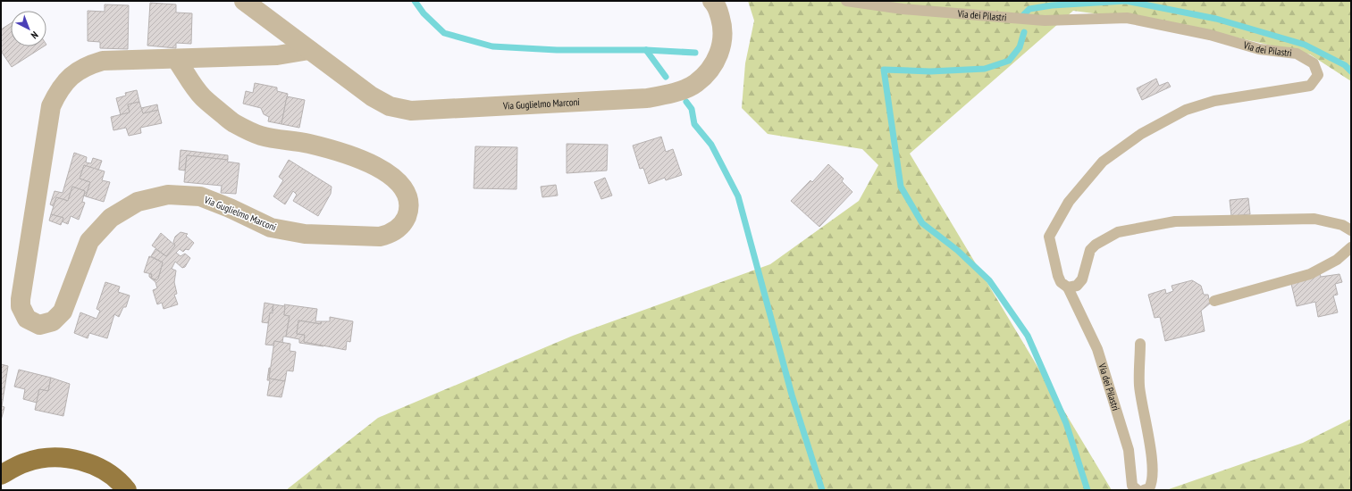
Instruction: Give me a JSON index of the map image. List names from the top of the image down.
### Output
{
  "streets": {
    "street": ["Via Guglielmo Marconi"],
    "lane": ["Via dei Pilastri"]
  },
  "north": "bottom right"
}
